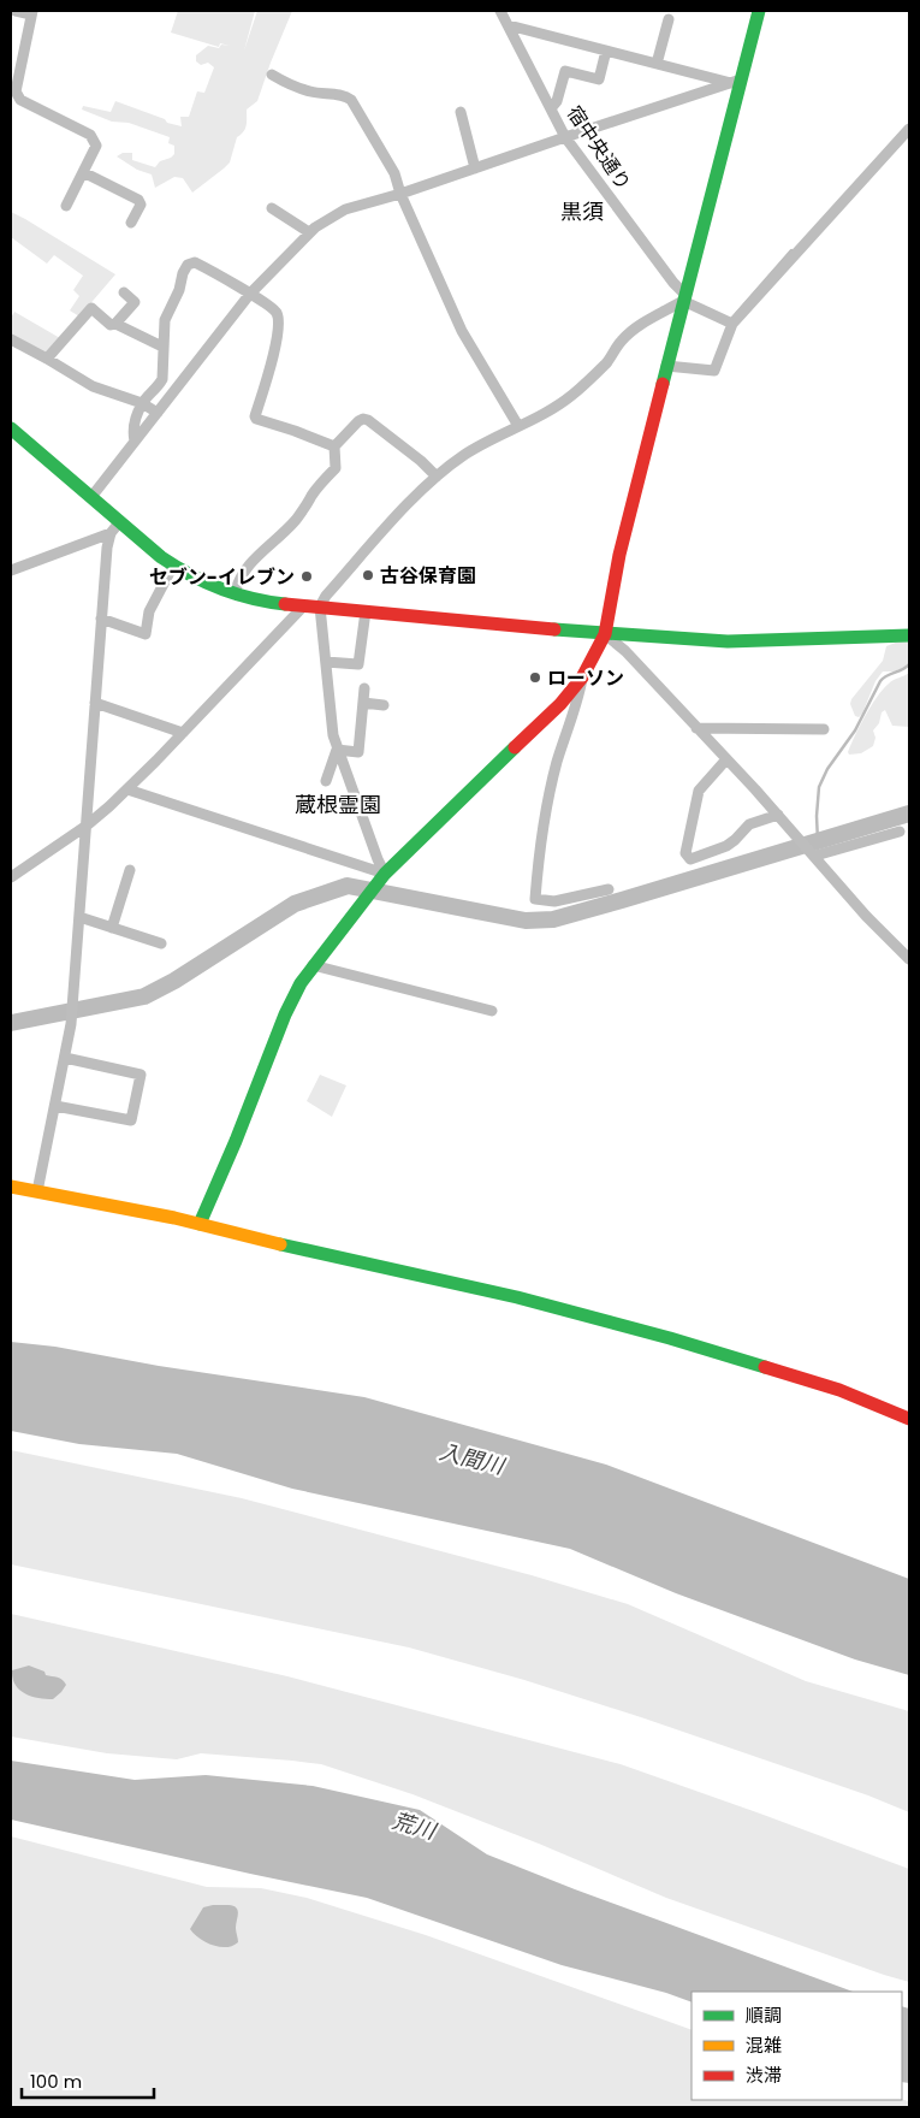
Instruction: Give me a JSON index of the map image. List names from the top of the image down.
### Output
{
  "streets": {
    "street": ["宿中央通り"]
  },
  "districts": ["黒須", "蔵根霊園"],
  "water": ["入間川", "荒川"],
  "places": ["古谷保育園", "セブン-イレブン", "ローソン"],
  "legend": ["順調", "混雑", "渋滞"],
  "scale_bar": "100 m"
}
